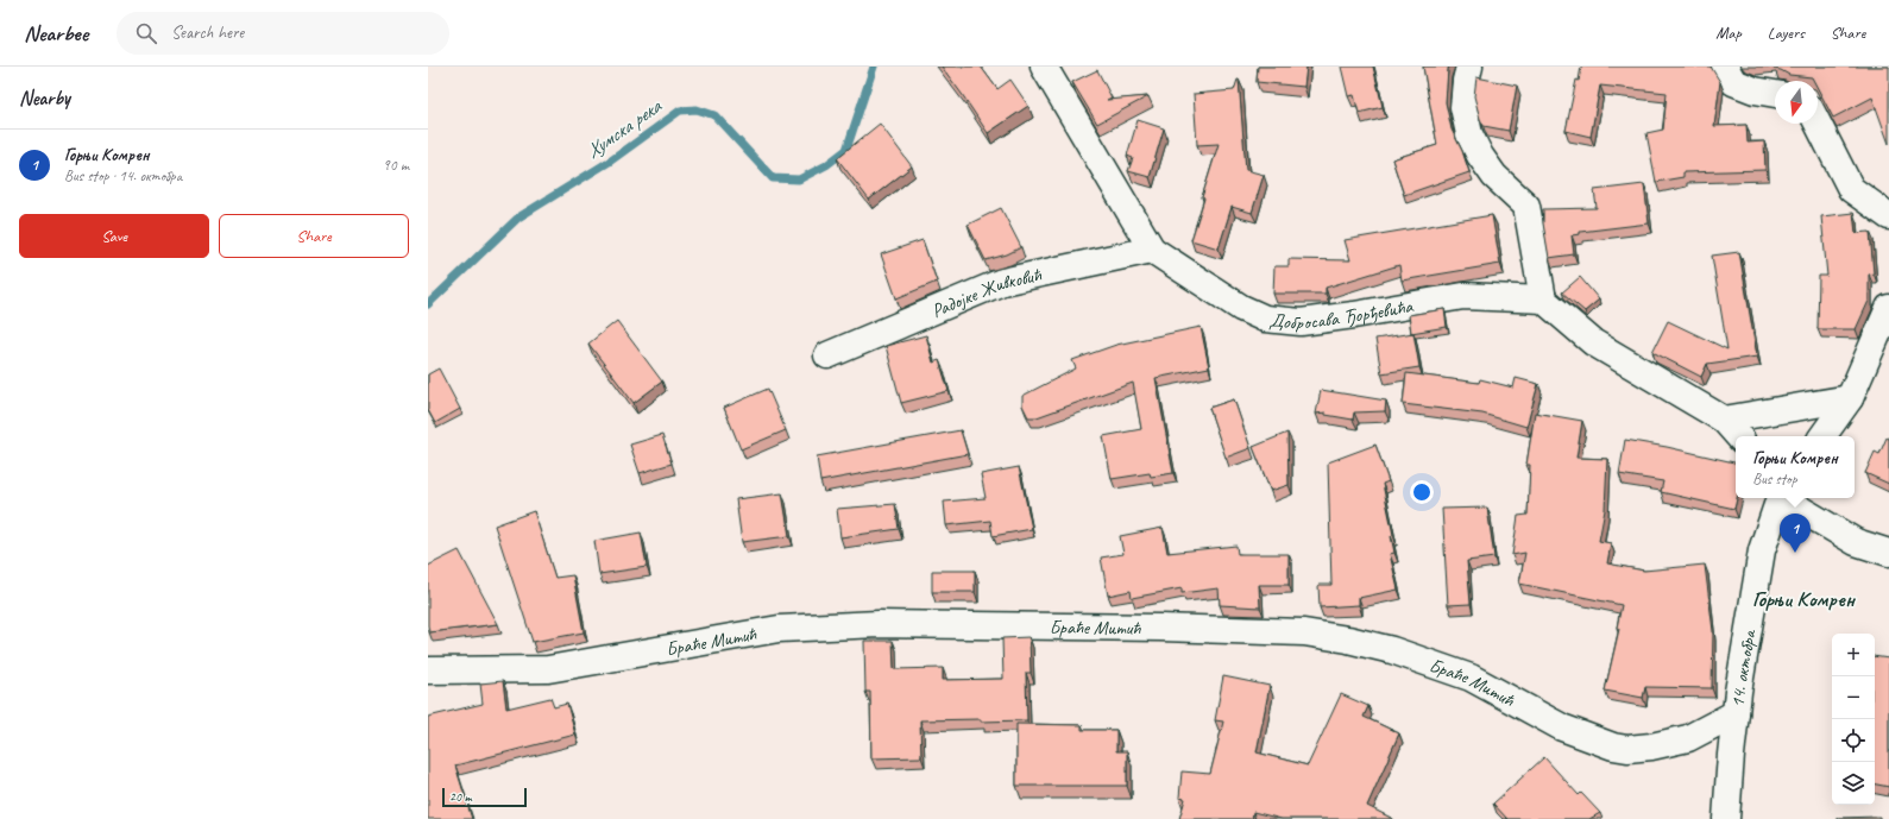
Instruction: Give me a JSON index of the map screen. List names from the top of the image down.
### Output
{
  "streets": {
    "street": [
      "Радојке Живковић",
      "Добросава Ђорђевића",
      "Браће Митић",
      "14. октобра"
    ]
  },
  "crossings": [
    ["Радојке Живковић", "Добросава Ђорђевића"],
    ["Браће Митић", "14. октобра"]
  ],
  "districts": ["Горњи Комрен"],
  "water": ["Хумска река"],
  "scale_bar": "20 m",
  "north": "bottom",
  "page": {
    "header": "Nearbee",
    "search": "Search here",
    "nav": ["Map", "Layers", "Share"],
    "heading": "Nearby",
    "list": [
      {
        "mark": "1",
        "name": "Горњи Комрен",
        "note": "Bus stop · 14. октобра",
        "value": "90 m"
      }
    ],
    "buttons": ["Save", "Share"],
    "popup": ["Горњи Комрен", "Bus stop"],
    "pins": "1",
    "map_buttons": ["+", "−"],
    "scale": "20 m"
  }
}
